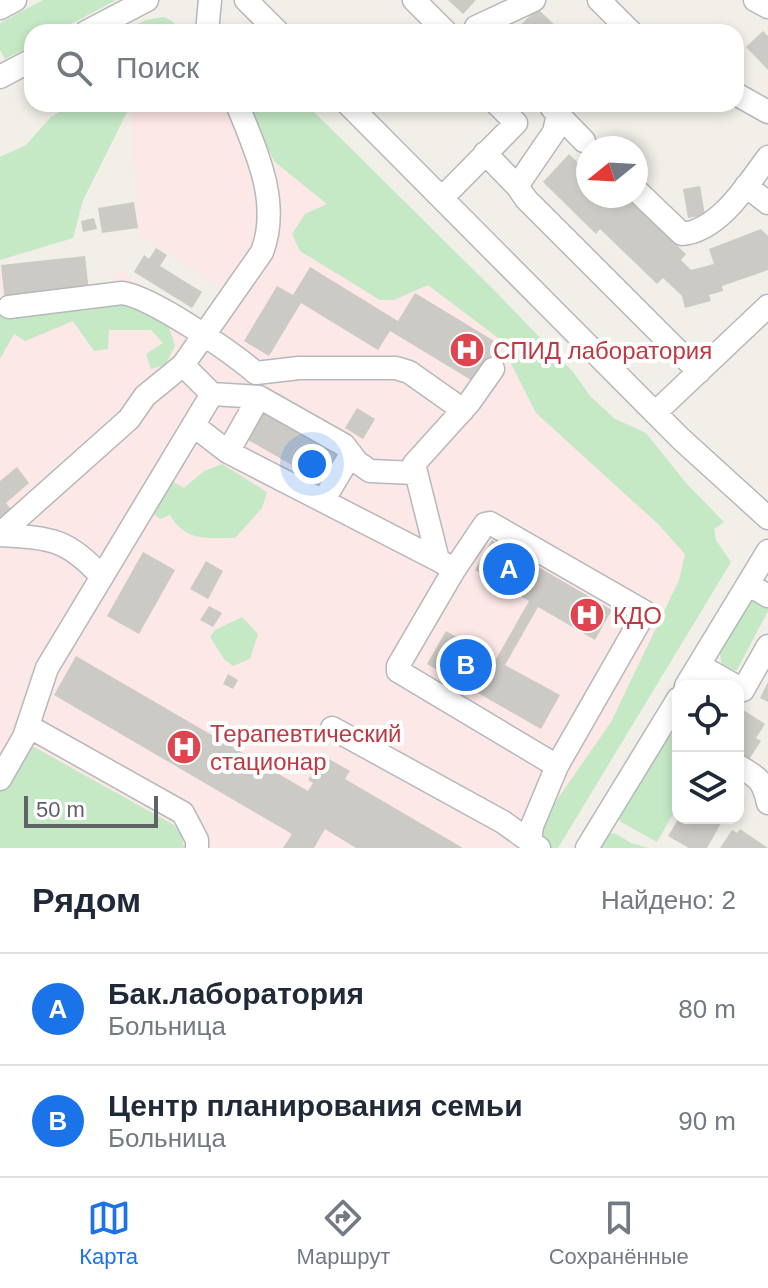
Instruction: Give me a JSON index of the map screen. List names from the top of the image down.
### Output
{
  "places": {
    "hospital": ["СПИД лаборатория", "КДО", "Терапевтический стационар"]
  },
  "scale_bar": "50 m",
  "north": "left",
  "page": {
    "search": "Поиск",
    "pins": ["A", "B"],
    "scale": "50 m",
    "heading": ["Рядом", "Найдено: 2"],
    "list": [
      {
        "mark": "A",
        "name": "Бак.лаборатория",
        "note": "Больница",
        "value": "80 m"
      },
      {
        "mark": "B",
        "name": "Центр планирования семьи",
        "note": "Больница",
        "value": "90 m"
      }
    ],
    "nav": ["Карта", "Маршрут", "Сохранённые"]
  }
}
